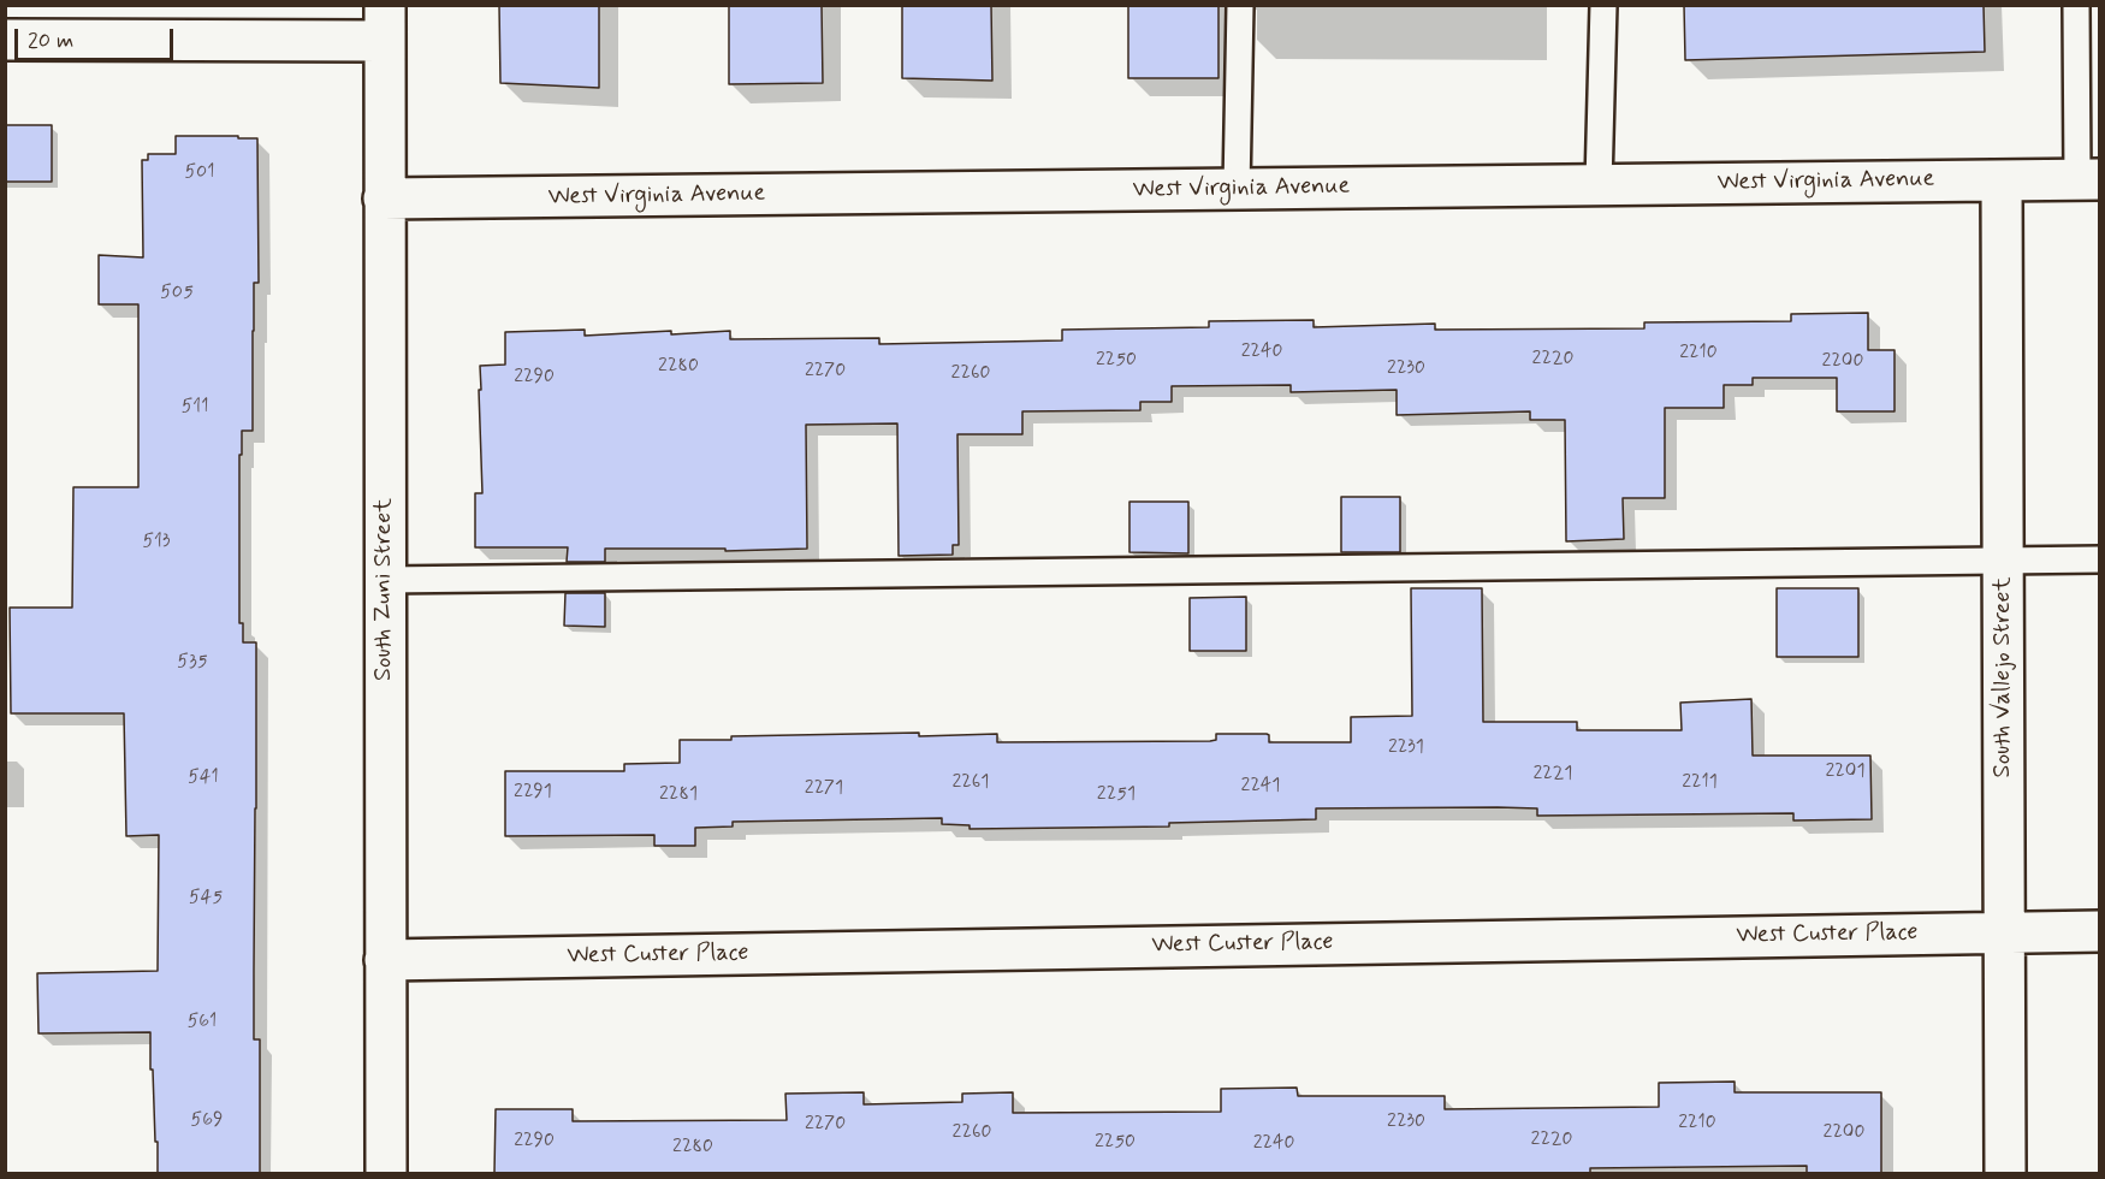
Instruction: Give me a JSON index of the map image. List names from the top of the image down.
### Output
{
  "streets": {
    "street": [
      "West Virginia Avenue",
      "South Zuni Street",
      "South Vallejo Street",
      "West Custer Place"
    ]
  },
  "crossings": [
    ["West Virginia Avenue", "South Zuni Street"],
    ["West Virginia Avenue", "South Vallejo Street"],
    ["South Zuni Street", "West Custer Place"],
    ["South Vallejo Street", "West Custer Place"]
  ],
  "house_numbers": [
    "501",
    "505",
    "2240",
    "2210",
    "2220",
    "2250",
    "2200",
    "2280",
    "2230",
    "2270",
    "2260",
    "2290",
    "511",
    "513",
    "535",
    "2231",
    "2201",
    "2221",
    "541",
    "2261",
    "2211",
    "2241",
    "2271",
    "2291",
    "2281",
    "2251",
    "545",
    "561",
    "569",
    "2230",
    "2210",
    "2270",
    "2260",
    "2200",
    "2220",
    "2290",
    "2250",
    "2240",
    "2280"
  ],
  "scale_bar": "20 m"
}
